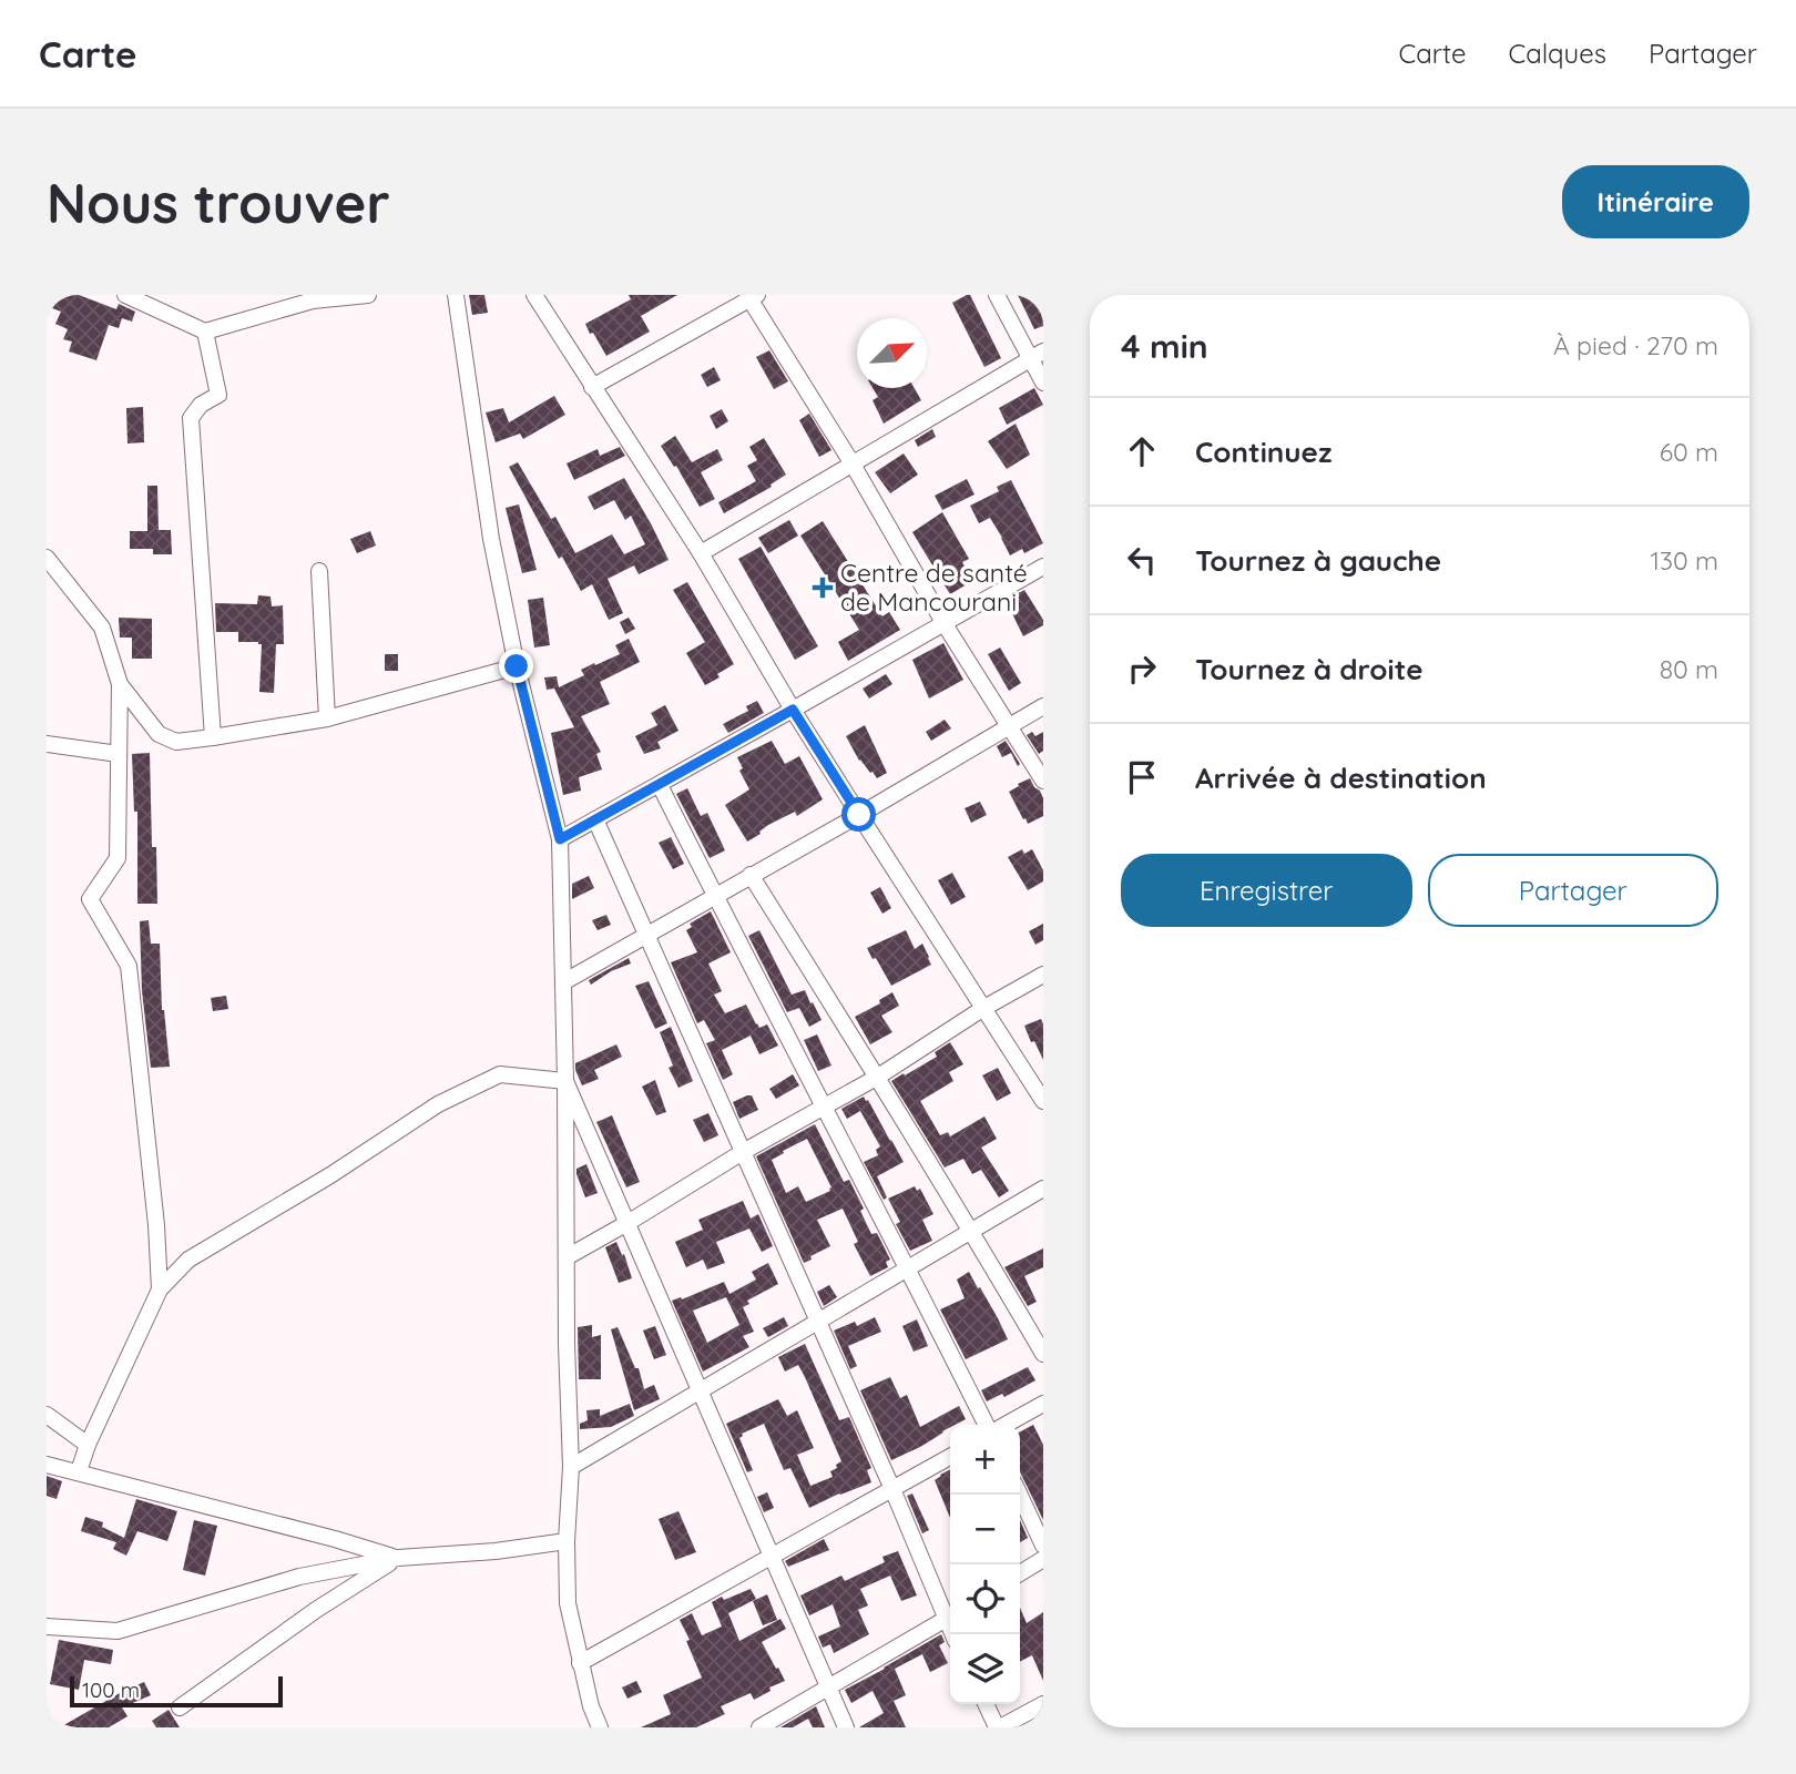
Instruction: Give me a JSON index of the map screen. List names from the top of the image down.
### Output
{
  "places": {
    "health": ["Centre de santé de Mancourani"]
  },
  "scale_bar": "100 m",
  "north": "top right",
  "page": {
    "header": "Carte",
    "nav": ["Carte", "Calques", "Partager"],
    "buttons": [
      "Itinéraire",
      ["Enregistrer", "Partager"]
    ],
    "title": "Nous trouver",
    "heading": ["4 min", "À pied · 270 m"],
    "list": [
      ["Continuez", "60 m"],
      ["Tournez à gauche", "130 m"],
      ["Tournez à droite", "80 m"],
      "Arrivée à destination"
    ],
    "map_buttons": ["+", "−"],
    "scale": "100 m"
  }
}
